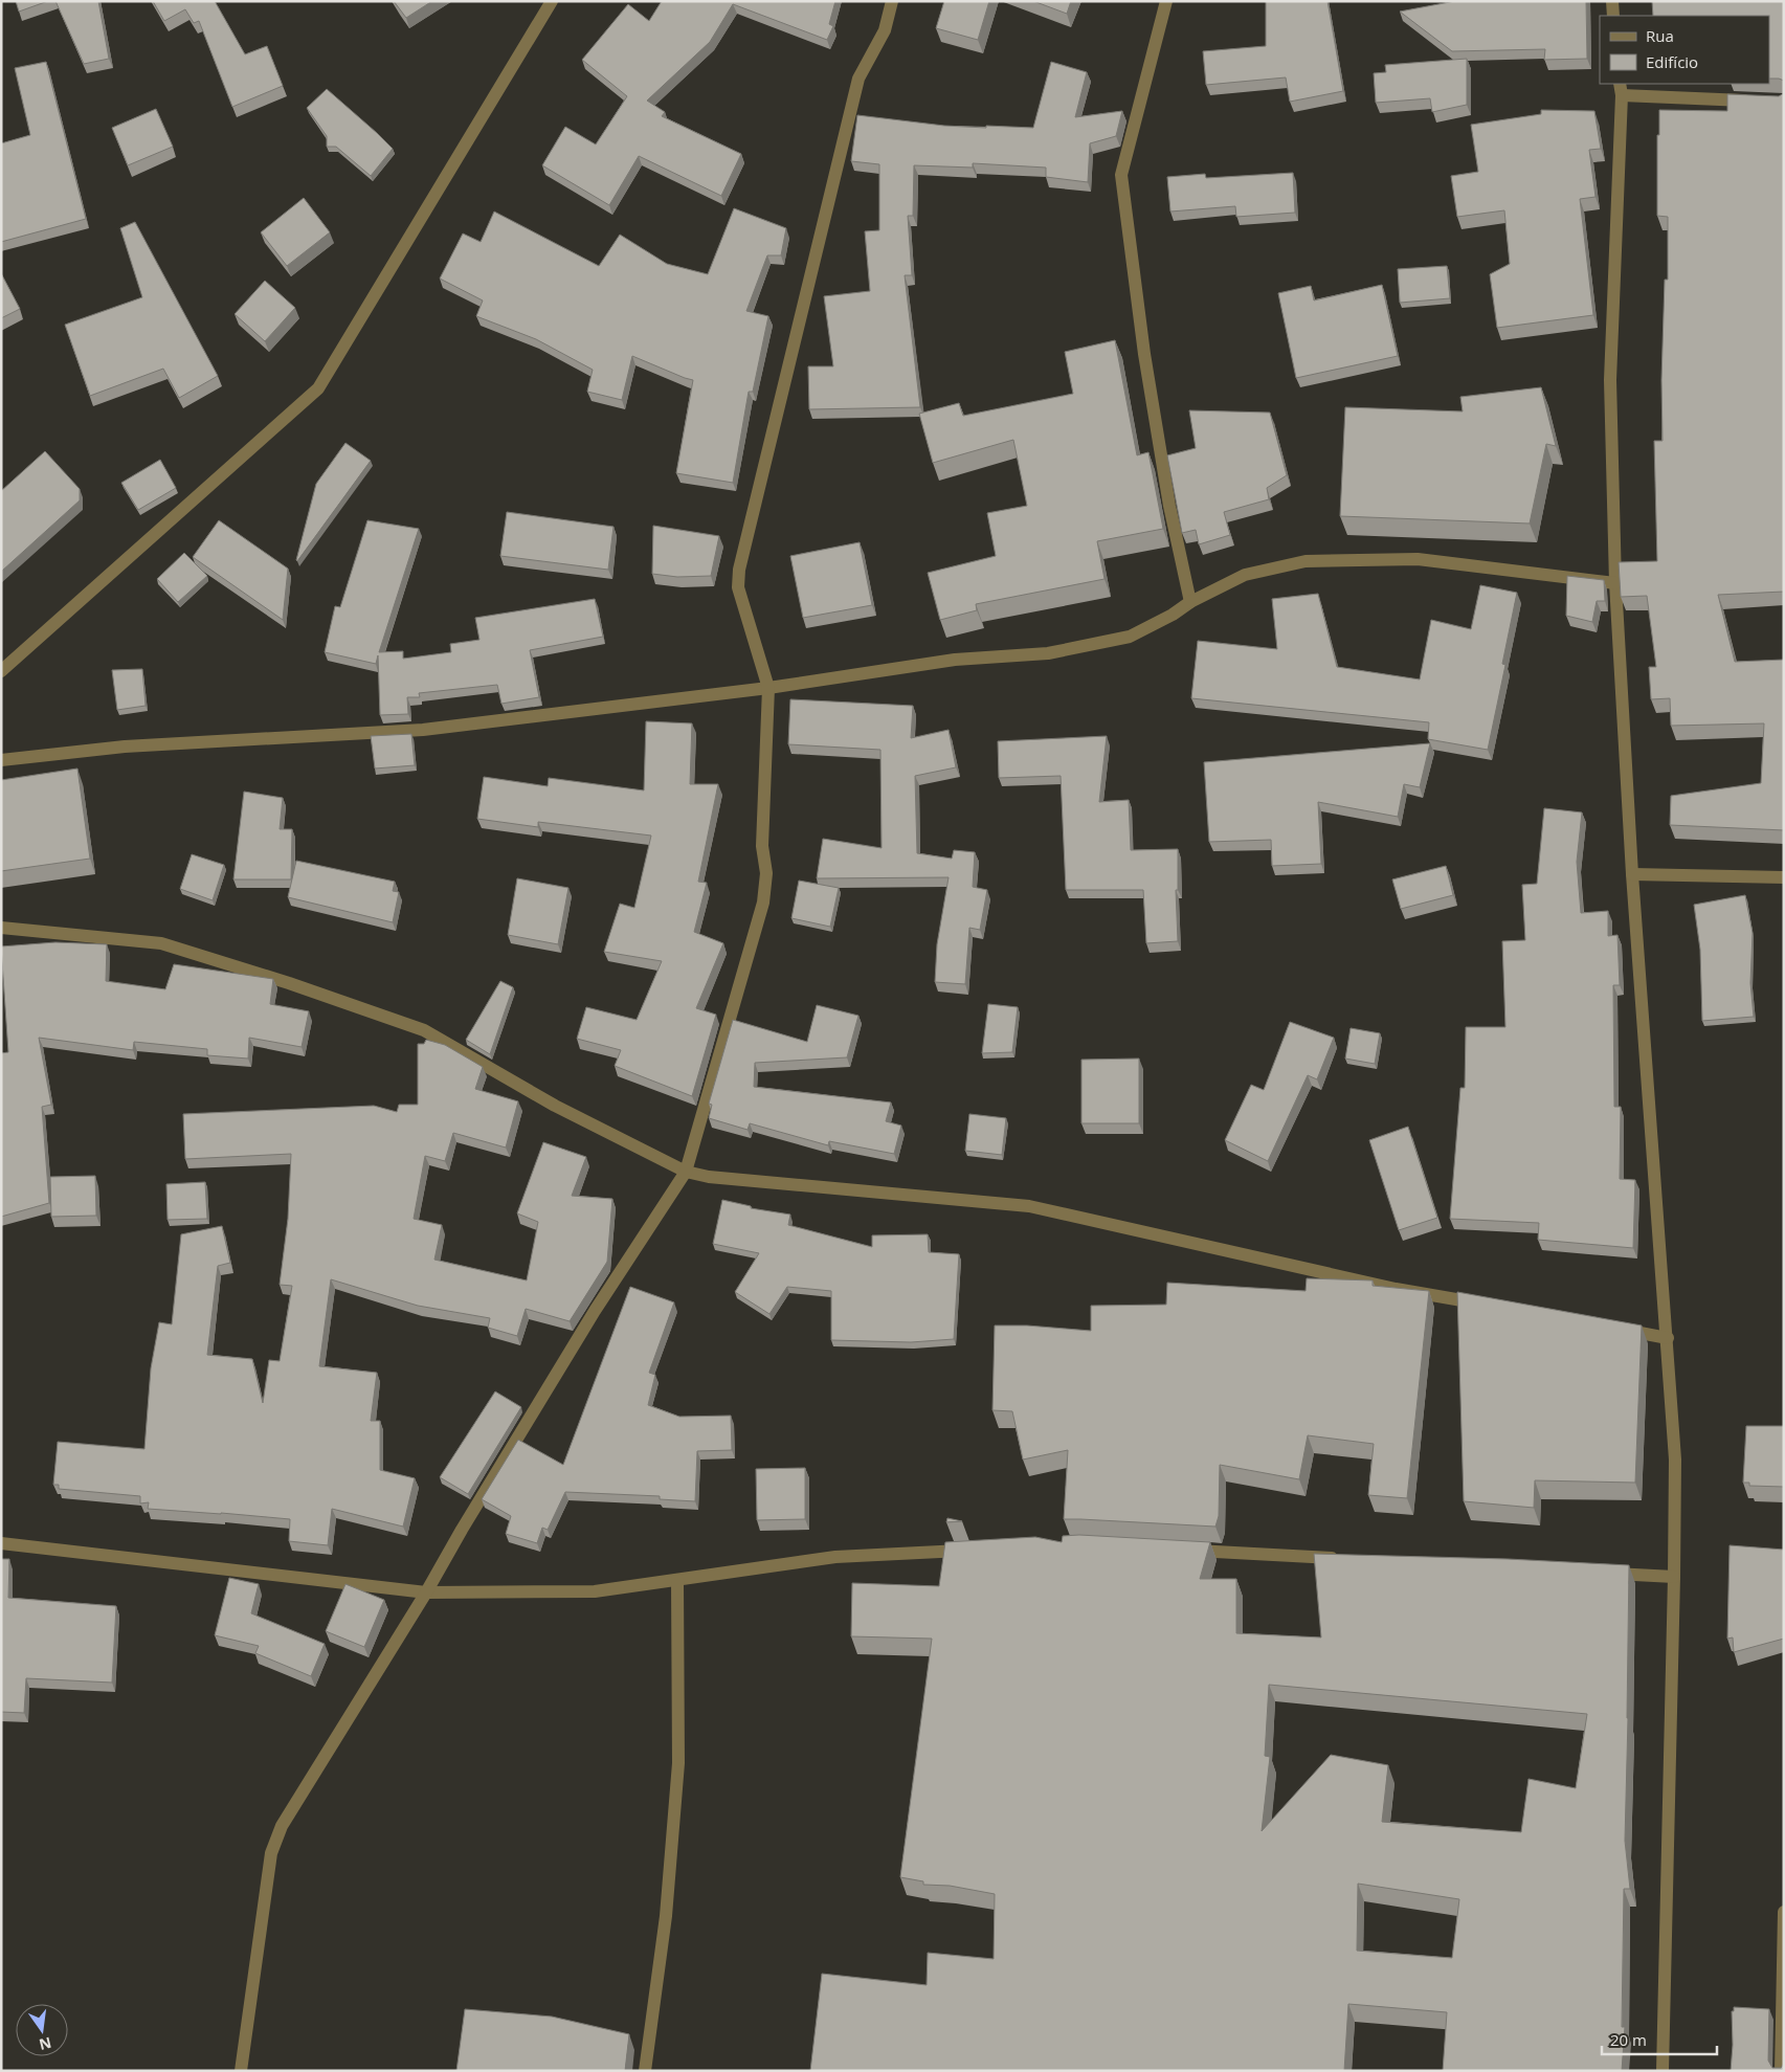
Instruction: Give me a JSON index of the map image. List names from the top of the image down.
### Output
{
  "legend": ["Rua", "Edifício"],
  "scale_bar": "20 m",
  "north": "bottom"
}
